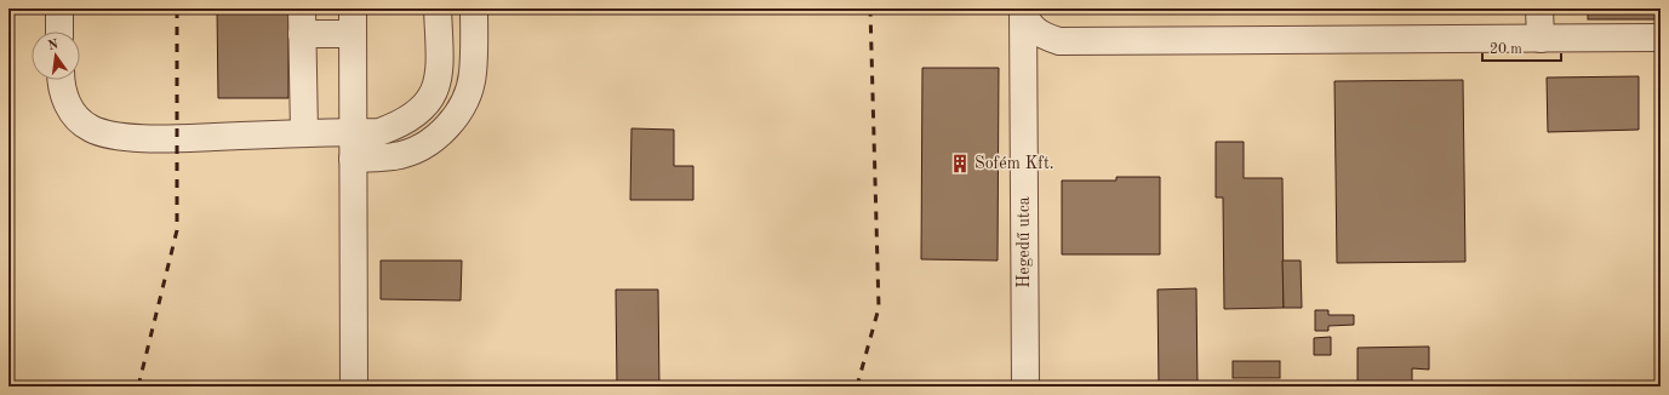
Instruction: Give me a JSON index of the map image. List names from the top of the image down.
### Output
{
  "streets": {
    "lane": ["Hegedű utca"]
  },
  "places": {
    "building": ["Sofém Kft."]
  },
  "scale_bar": "20 m",
  "north": "top"
}
